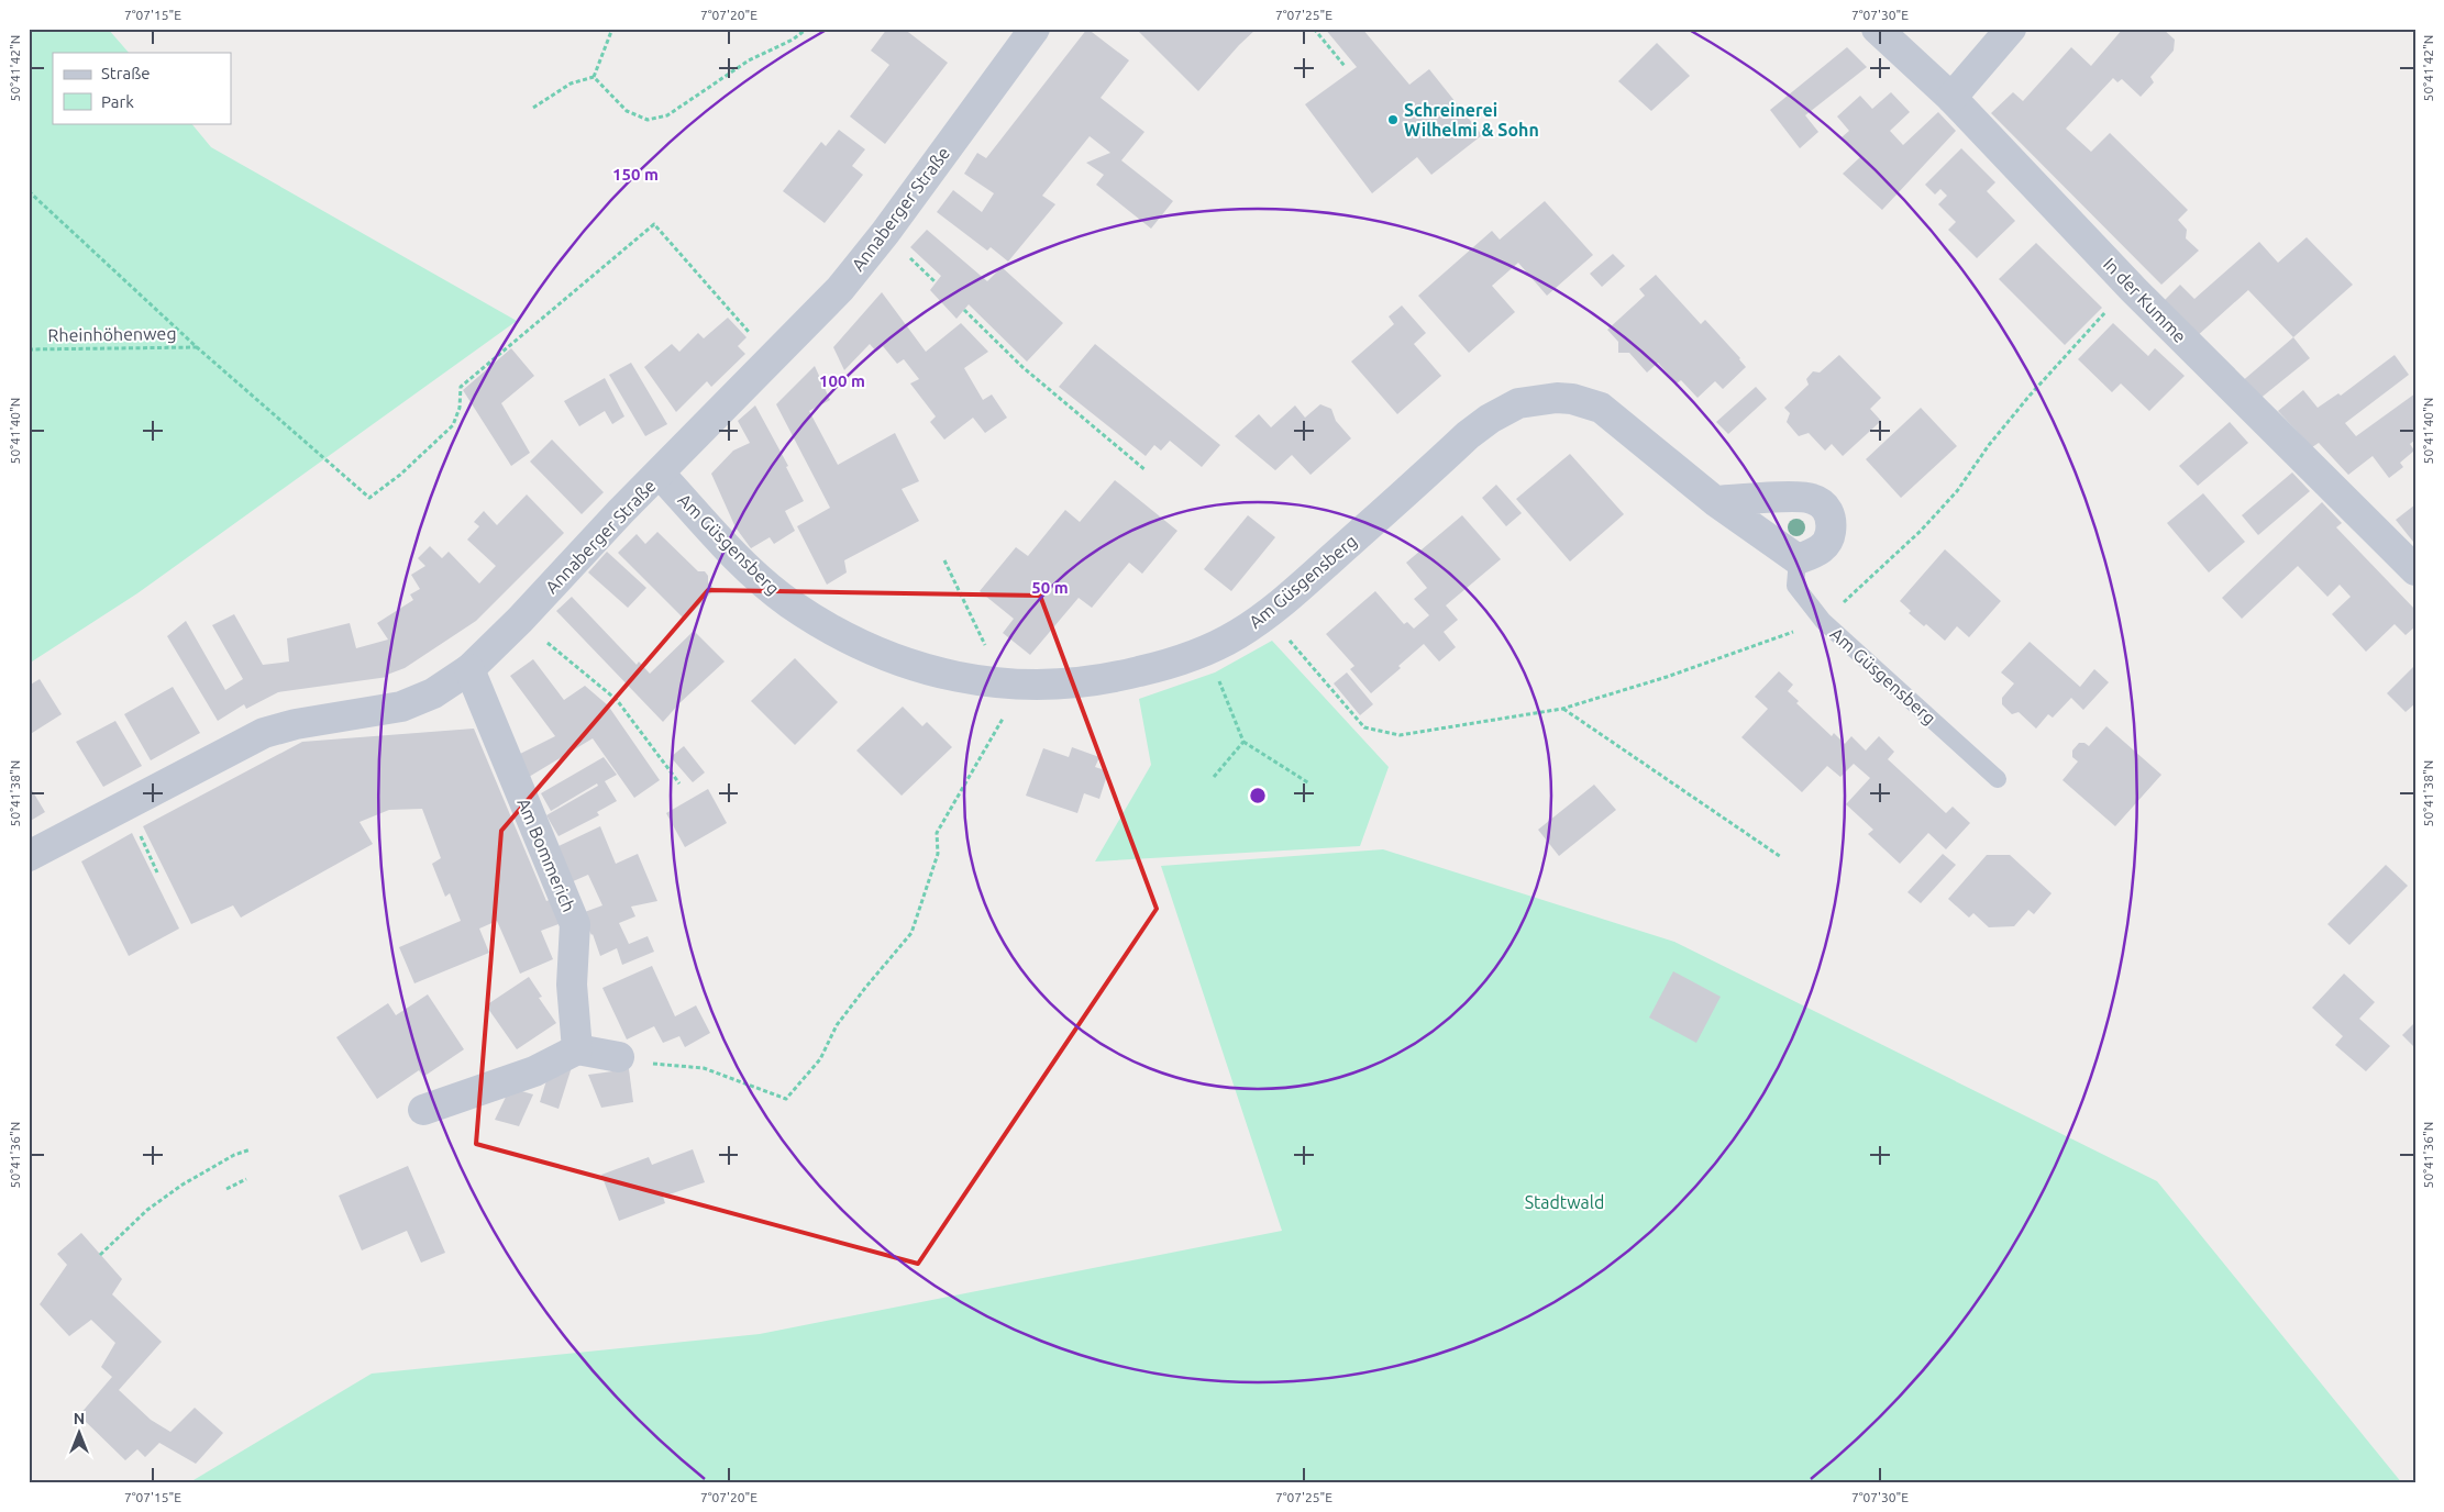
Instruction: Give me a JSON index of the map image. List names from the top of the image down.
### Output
{
  "streets": {
    "street": [
      "Annaberger Straße",
      "In der Kumme",
      "Am Güsgensberg",
      "Am Bommerich"
    ],
    "path": ["Rheinhöhenweg"]
  },
  "crossings": [
    ["Annaberger Straße", "Am Güsgensberg"],
    ["Annaberger Straße", "Am Bommerich"]
  ],
  "parks": ["Stadtwald"],
  "places": ["Schreinerei Wilhelmi & Sohn"],
  "legend": ["Straße", "Park"],
  "north": "top",
  "coordinates": [
    "7°07'15\"E",
    "7°07'20\"E",
    "7°07'25\"E",
    "7°07'30\"E",
    "50°41'42\"N",
    "50°41'40\"N",
    "50°41'38\"N",
    "50°41'36\"N"
  ],
  "rings": ["150 m", "100 m", "50 m"]
}
